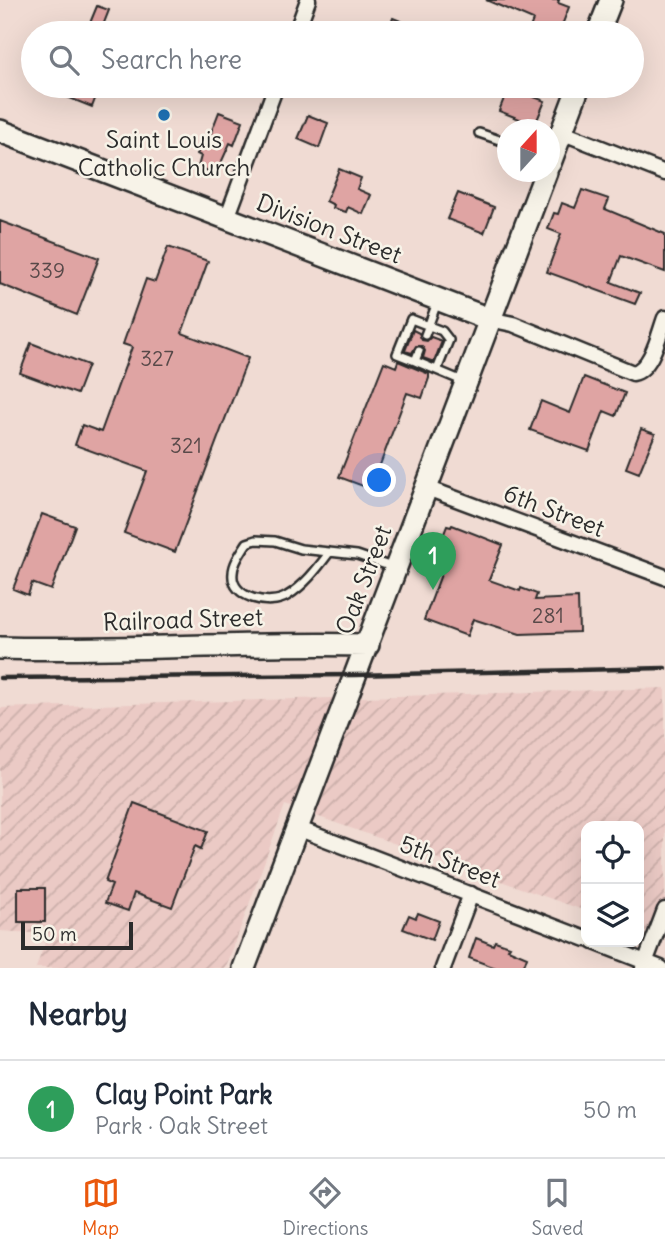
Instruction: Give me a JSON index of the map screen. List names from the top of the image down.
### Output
{
  "streets": {
    "main road": ["Division Street", "Oak Street", "Railroad Street"],
    "street": ["6th Street", "5th Street"]
  },
  "crossings": [
    ["Division Street", "Oak Street"],
    ["6th Street", "Oak Street"],
    ["Oak Street", "Railroad Street"],
    ["Oak Street", "5th Street"]
  ],
  "places": ["Saint Louis Catholic Church"],
  "house_numbers": [
    "339",
    "327",
    "321",
    "281"
  ],
  "scale_bar": "50 m",
  "north": "top",
  "page": {
    "search": "Search here",
    "pins": "1",
    "scale": "50 m",
    "heading": "Nearby",
    "list": [
      {
        "mark": "1",
        "name": "Clay Point Park",
        "note": "Park · Oak Street",
        "value": "50 m"
      }
    ],
    "nav": ["Map", "Directions", "Saved"]
  }
}
